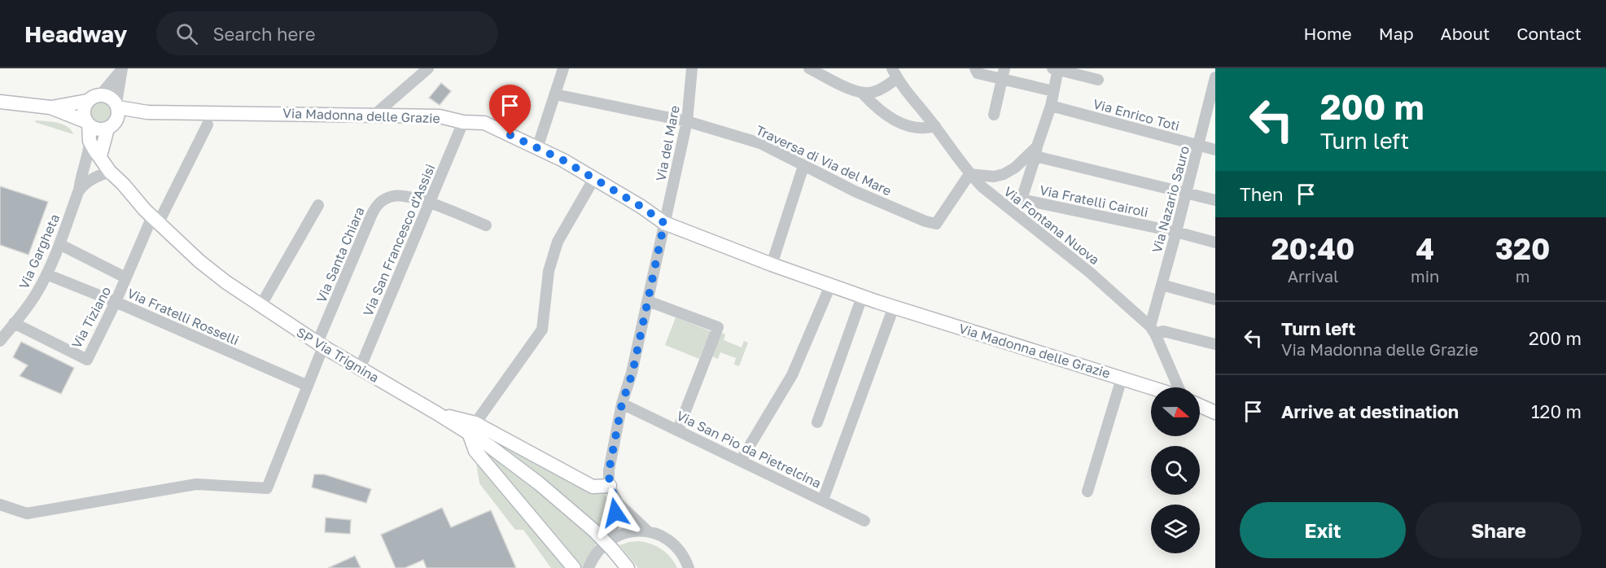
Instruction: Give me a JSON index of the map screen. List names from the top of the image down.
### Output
{
  "streets": {
    "main road": ["Via Madonna delle Grazie", "SP Via Trignina"],
    "street": [
      "Via Enrico Toti",
      "Via del Mare",
      "Traversa di Via del Mare",
      "Via Nazario Sauro",
      "Via Fratelli Cairoli",
      "Via Fontana Nuova",
      "Via San Francesco d'Assisi",
      "Via Gargheta",
      "Via Santa Chiara",
      "Via Fratelli Rosselli",
      "Via Tiziano",
      "Via San Pio da Pietrelcina"
    ]
  },
  "crossings": [
    ["Via Enrico Toti", "Via Nazario Sauro"],
    ["Via Madonna delle Grazie", "Via del Mare"],
    ["Via Madonna delle Grazie", "Via San Francesco d'Assisi"],
    ["Via del Mare", "Traversa di Via del Mare"],
    ["Via del Mare", "Via San Pio da Pietrelcina"],
    ["Traversa di Via del Mare", "Via Fontana Nuova"],
    ["Via Nazario Sauro", "Via Fratelli Cairoli"],
    ["Via Nazario Sauro", "Via Fontana Nuova"],
    ["Via San Francesco d'Assisi", "Via Santa Chiara"],
    ["Via San Francesco d'Assisi", "SP Via Trignina"],
    ["Via Gargheta", "Via Fratelli Rosselli"],
    ["Via Gargheta", "Via Tiziano"],
    ["Via Gargheta", "SP Via Trignina"],
    ["Via Santa Chiara", "Via Fratelli Rosselli"],
    ["Via Santa Chiara", "SP Via Trignina"],
    ["Via Fratelli Rosselli", "Via Tiziano"],
    ["Via Tiziano", "SP Via Trignina"]
  ],
  "north": "right",
  "page": {
    "header": "Headway",
    "search": "Search here",
    "nav": [
      "Home",
      "Map",
      "About",
      "Contact"
    ],
    "turn": ["200 m", "Turn left"],
    "then": "Then",
    "eta": [
      "20:40",
      "Arrival",
      "4",
      "min",
      "320",
      "m"
    ],
    "list": [
      {
        "name": "Turn left",
        "note": "Via Madonna delle Grazie",
        "value": "200 m"
      },
      {
        "name": "Arrive at destination",
        "value": "120 m"
      }
    ],
    "buttons": ["Exit", "Share"]
  }
}
